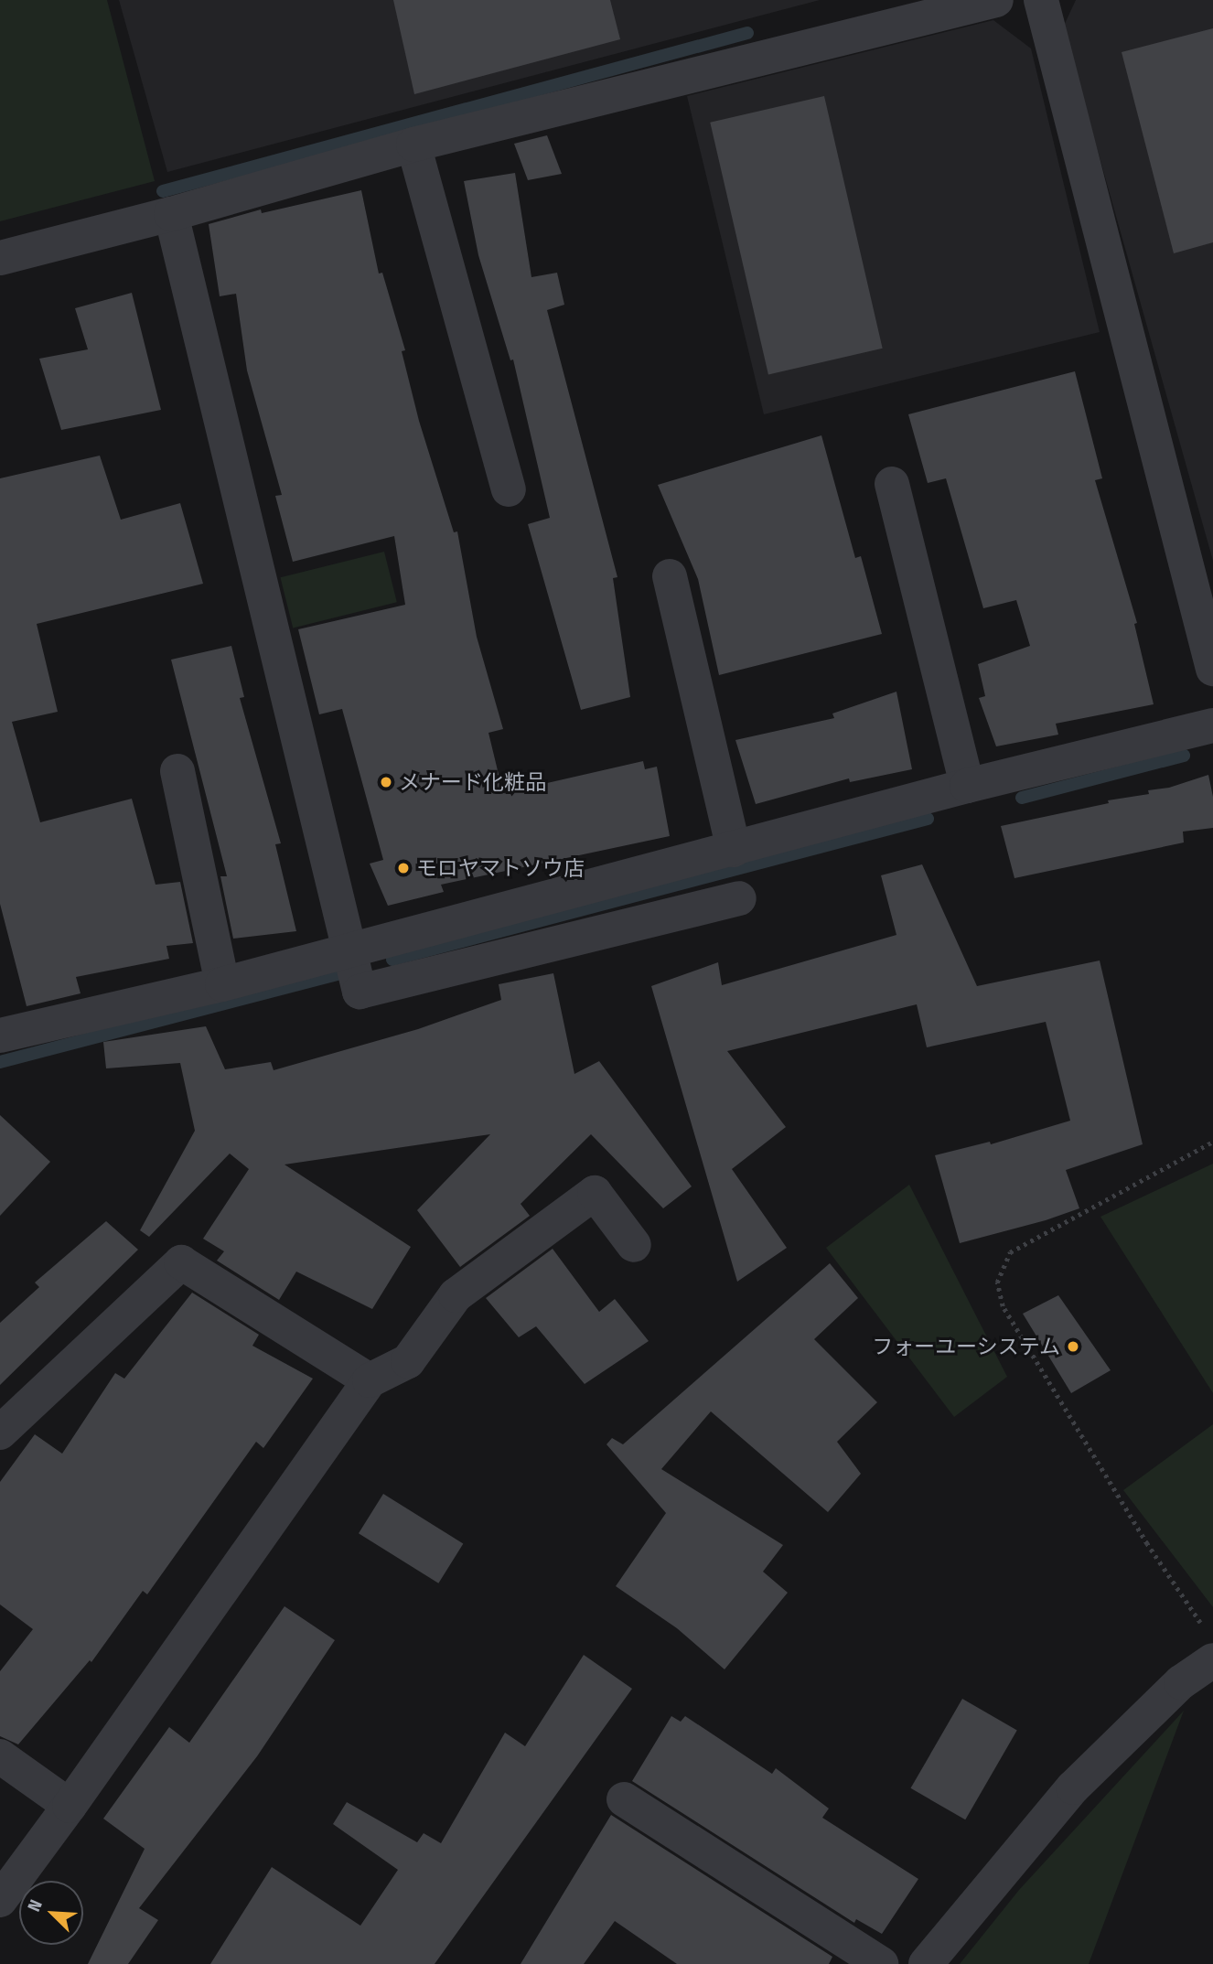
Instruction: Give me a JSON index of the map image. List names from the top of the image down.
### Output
{
  "places": ["メナード化粧品", "モロヤマトソウ店", "フォーユーシステム"],
  "north": "top left"
}
